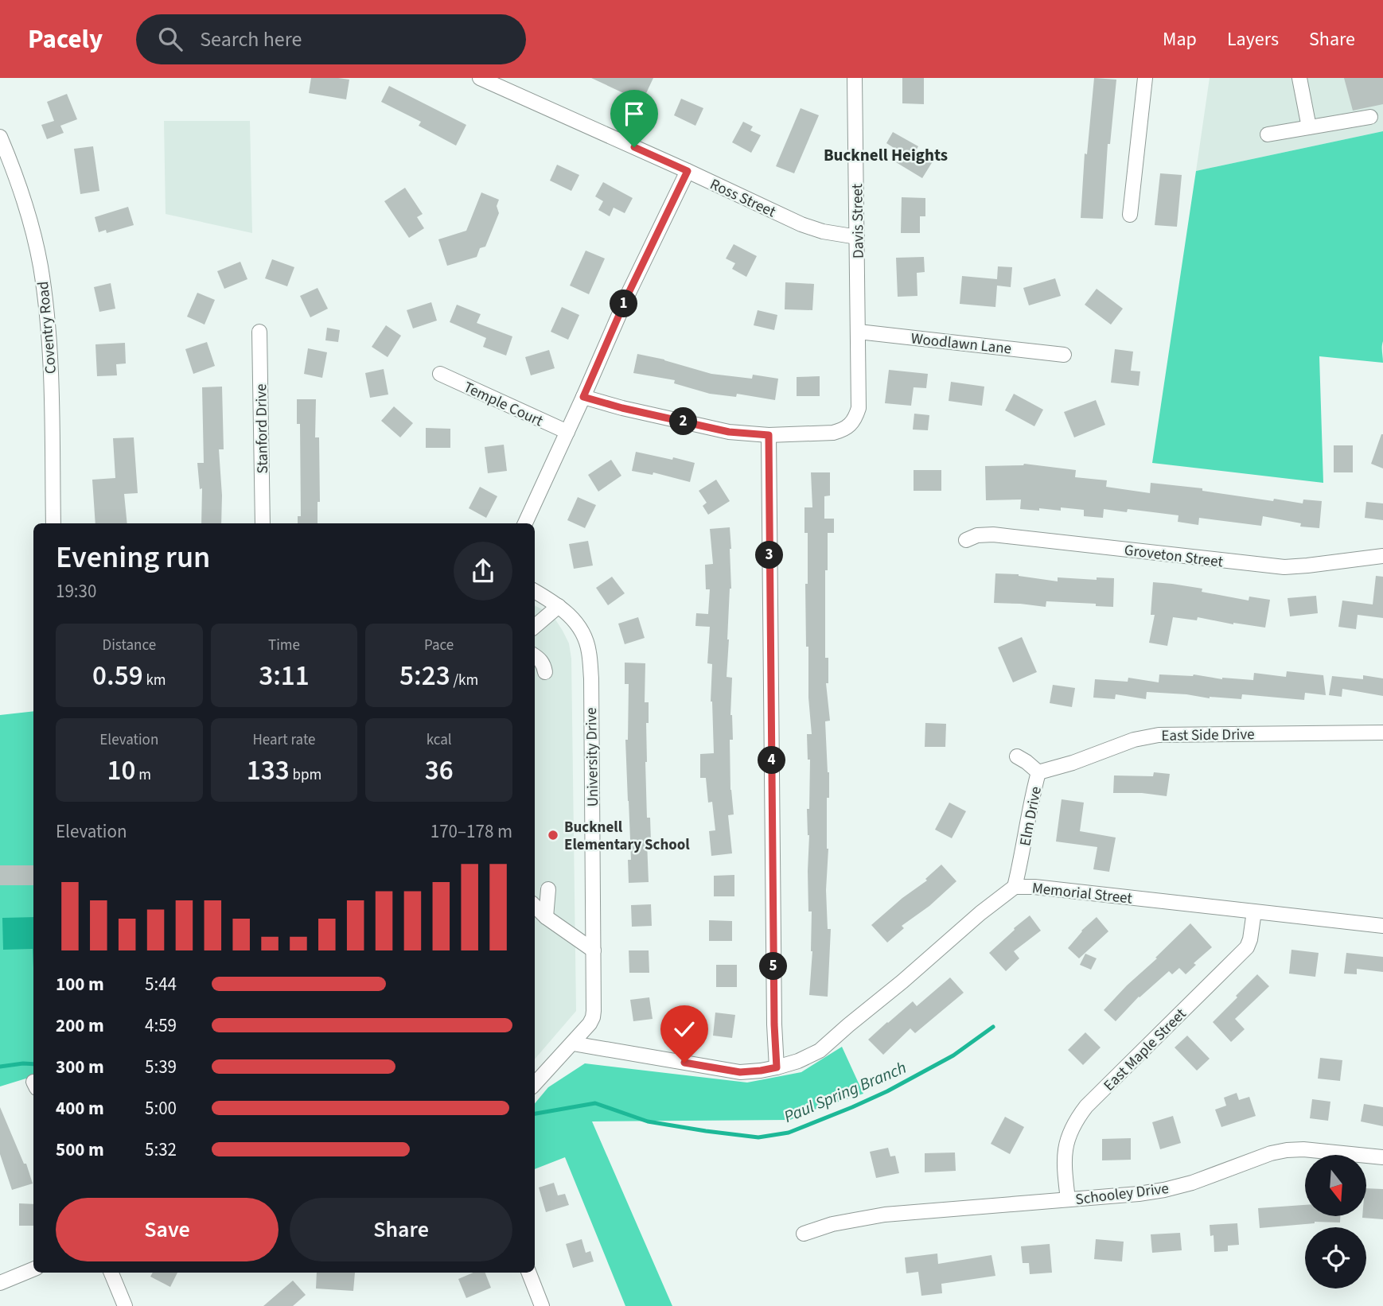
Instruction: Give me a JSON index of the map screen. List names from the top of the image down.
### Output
{
  "streets": {
    "street": [
      "Ross Street",
      "Davis Street",
      "Coventry Road",
      "Woodlawn Lane",
      "Temple Court",
      "Stanford Drive",
      "Groveton Street",
      "East Side Drive",
      "University Drive",
      "Elm Drive",
      "Memorial Street",
      "East Maple Street",
      "Schooley Drive"
    ]
  },
  "crossings": [
    ["Ross Street", "Davis Street"],
    ["Davis Street", "Woodlawn Lane"],
    ["East Side Drive", "Elm Drive"],
    ["University Drive", "Memorial Street"],
    ["Elm Drive", "Memorial Street"],
    ["Memorial Street", "East Maple Street"],
    ["East Maple Street", "Schooley Drive"]
  ],
  "districts": ["Bucknell Heights"],
  "water": ["Paul Spring Branch"],
  "places": ["Bucknell Elementary School"],
  "north": "bottom",
  "page": {
    "header": "Pacely",
    "search": "Search here",
    "nav": ["Map", "Layers", "Share"],
    "pins": [
      "1",
      "2",
      "3",
      "4",
      "5"
    ],
    "heading": ["Evening run", "19:30"],
    "stats": [
      ["Distance", "0.59 km"],
      ["Time", "3:11"],
      ["Pace", "5:23 /km"],
      ["Elevation", "10 m"],
      ["Heart rate", "133 bpm"],
      ["kcal", "36"]
    ],
    "chart": ["Elevation", "170–178 m"],
    "list": [
      {
        "name": "100 m",
        "note": "5:44"
      },
      {
        "name": "200 m",
        "note": "4:59"
      },
      {
        "name": "300 m",
        "note": "5:39"
      },
      {
        "name": "400 m",
        "note": "5:00"
      },
      {
        "name": "500 m",
        "note": "5:32"
      }
    ],
    "buttons": ["Save", "Share"]
  }
}
